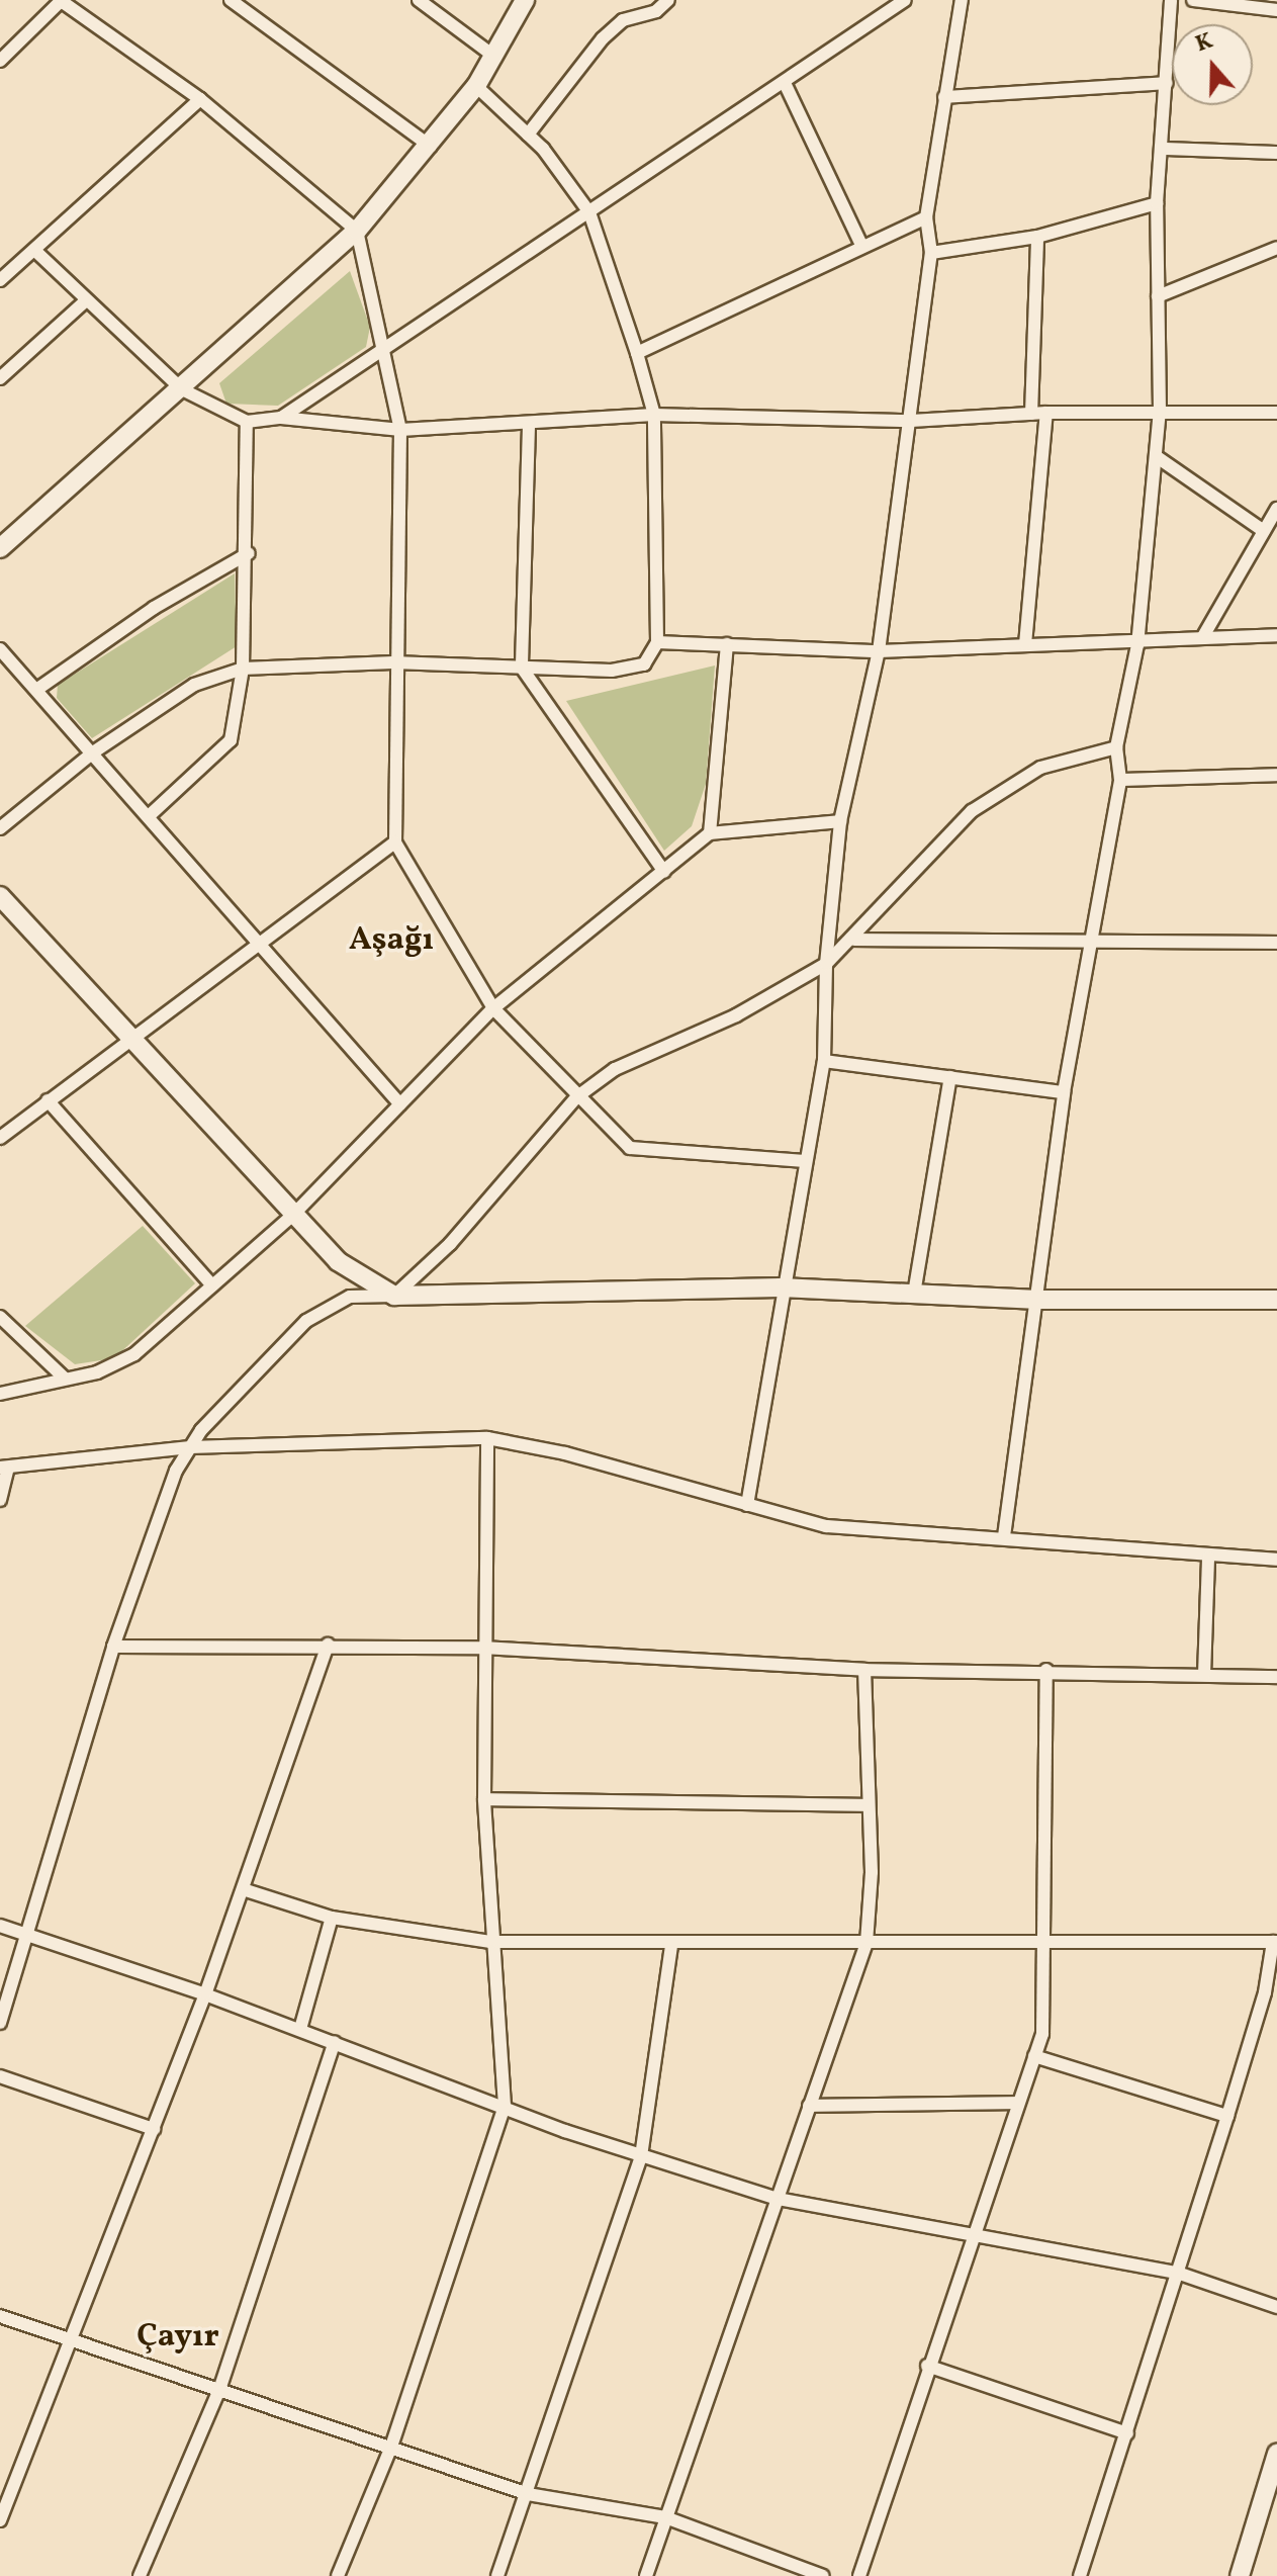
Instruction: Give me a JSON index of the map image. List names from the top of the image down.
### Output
{
  "districts": ["Aşağı", "Çayır"],
  "north": "top"
}
